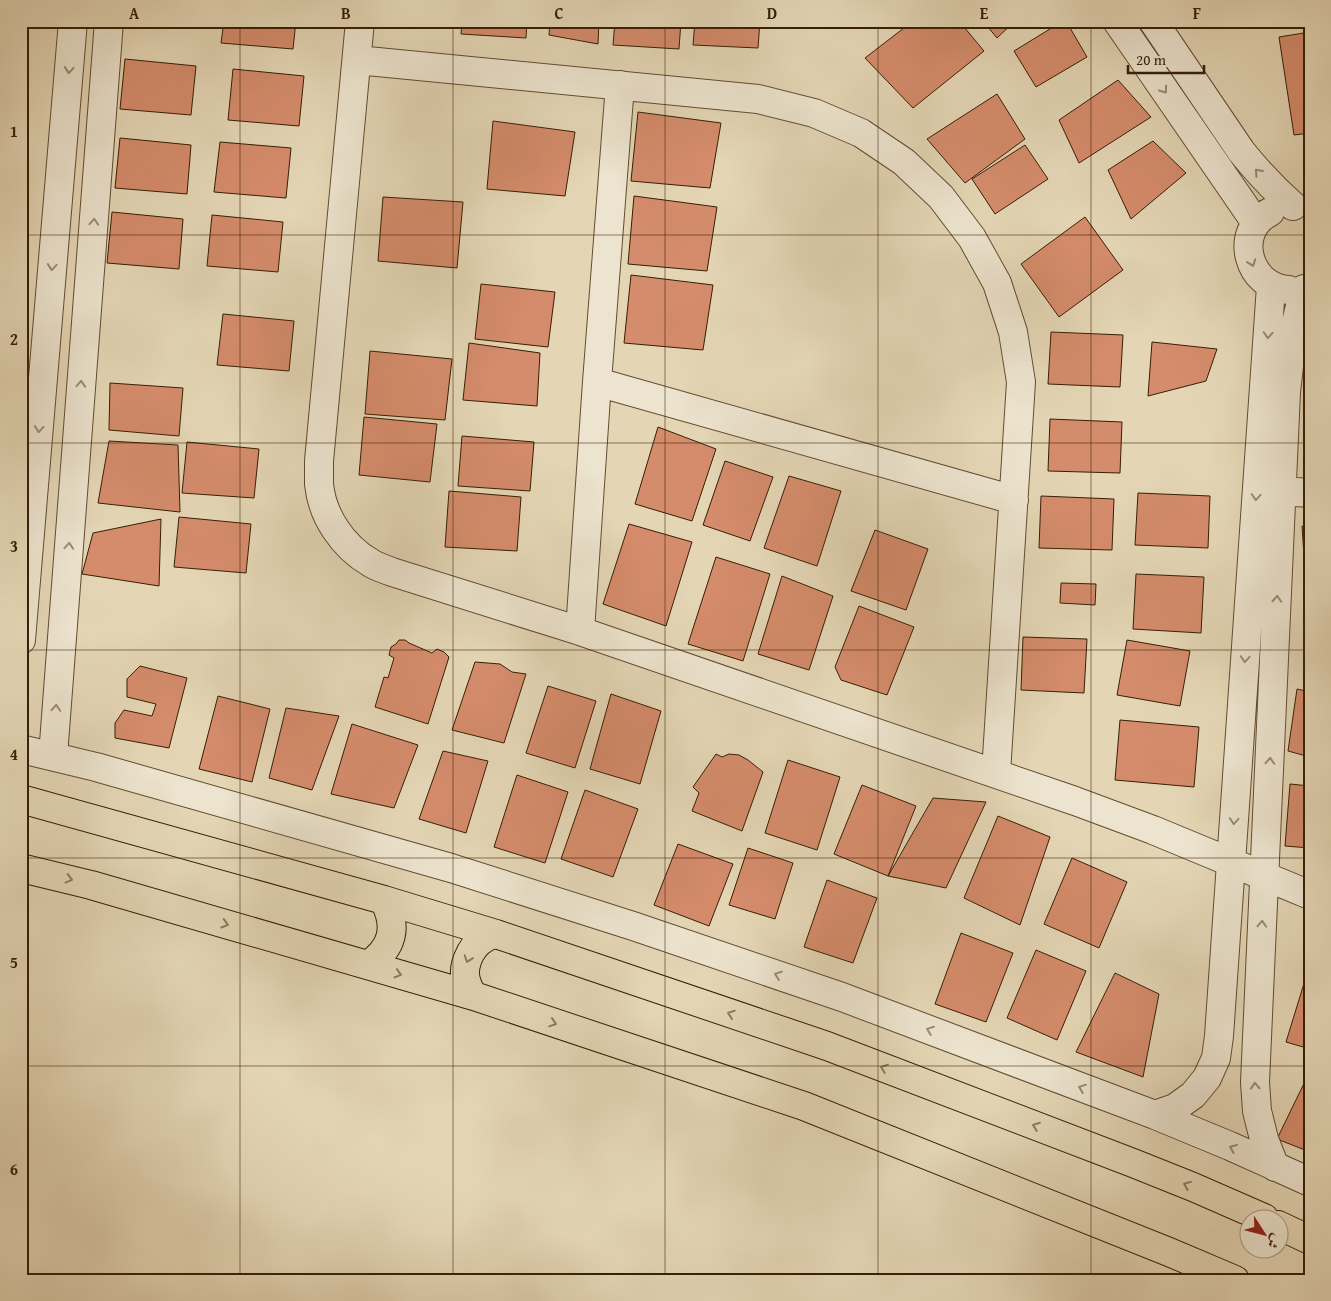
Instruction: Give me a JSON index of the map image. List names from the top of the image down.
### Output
{
  "scale_bar": "20 m",
  "north": "bottom right",
  "grid": {
    "columns": [
      "A",
      "B",
      "C",
      "D",
      "E",
      "F"
    ],
    "rows": [
      "1",
      "2",
      "3",
      "4",
      "5",
      "6"
    ]
  }
}
